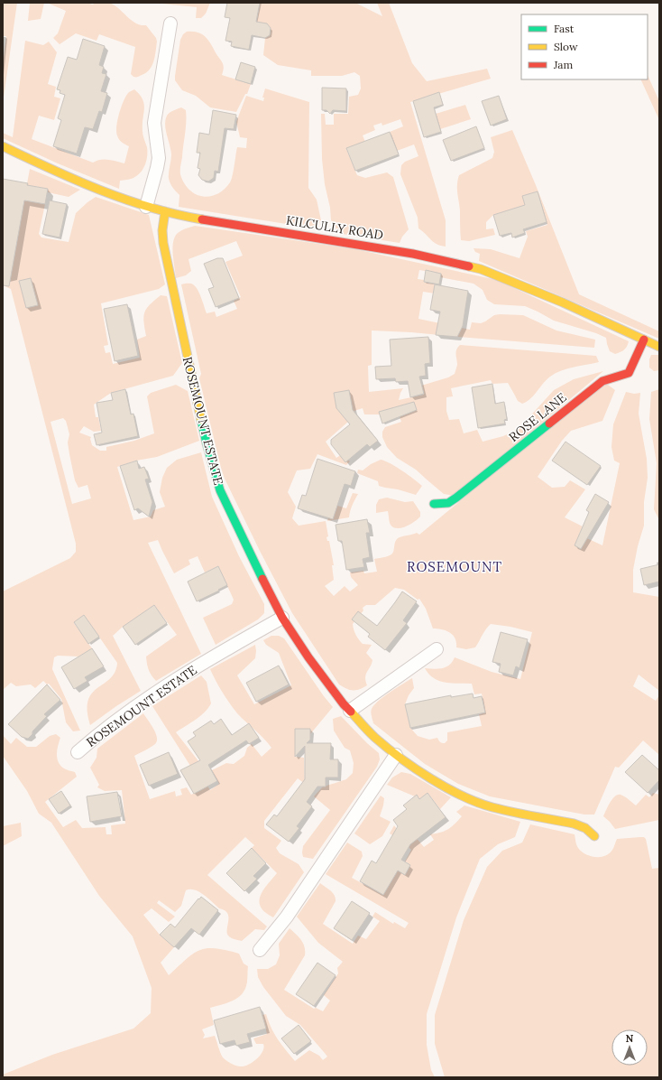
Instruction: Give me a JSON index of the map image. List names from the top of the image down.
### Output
{
  "streets": {
    "street": ["KILCULLY ROAD", "ROSE LANE", "ROSEMOUNT ESTATE"]
  },
  "crossings": [
    ["KILCULLY ROAD", "ROSE LANE"],
    ["KILCULLY ROAD", "ROSEMOUNT ESTATE"]
  ],
  "districts": ["ROSEMOUNT"],
  "legend": ["Fast", "Slow", "Jam"],
  "north": "top"
}
